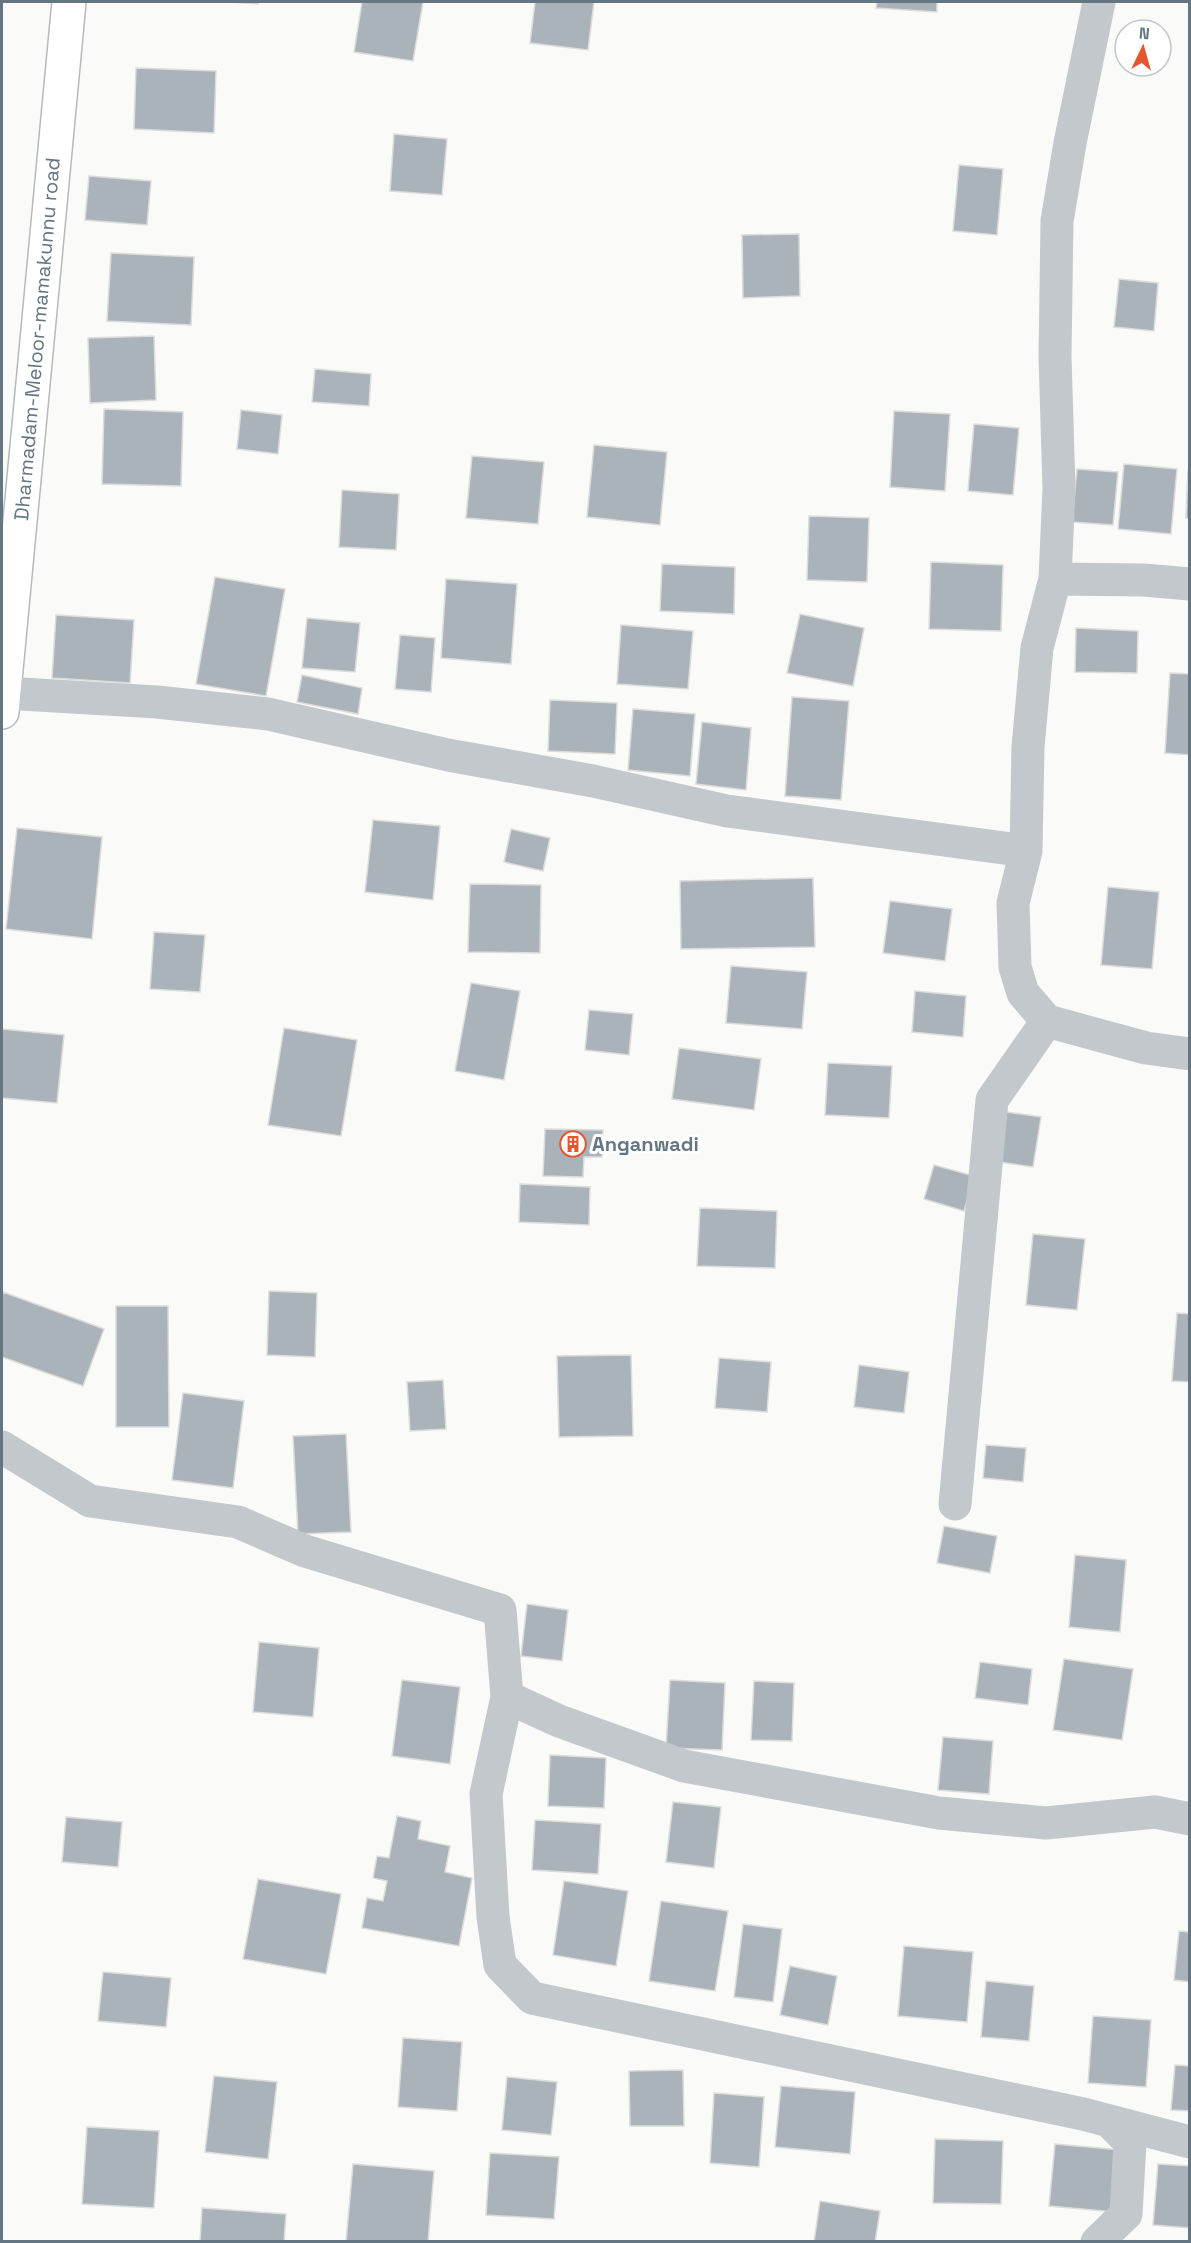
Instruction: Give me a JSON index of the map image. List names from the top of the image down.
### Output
{
  "streets": {
    "main road": ["Dharmadam-Meloor-mamakunnu road"]
  },
  "places": {
    "building": ["Anganwadi"]
  },
  "north": "top"
}
